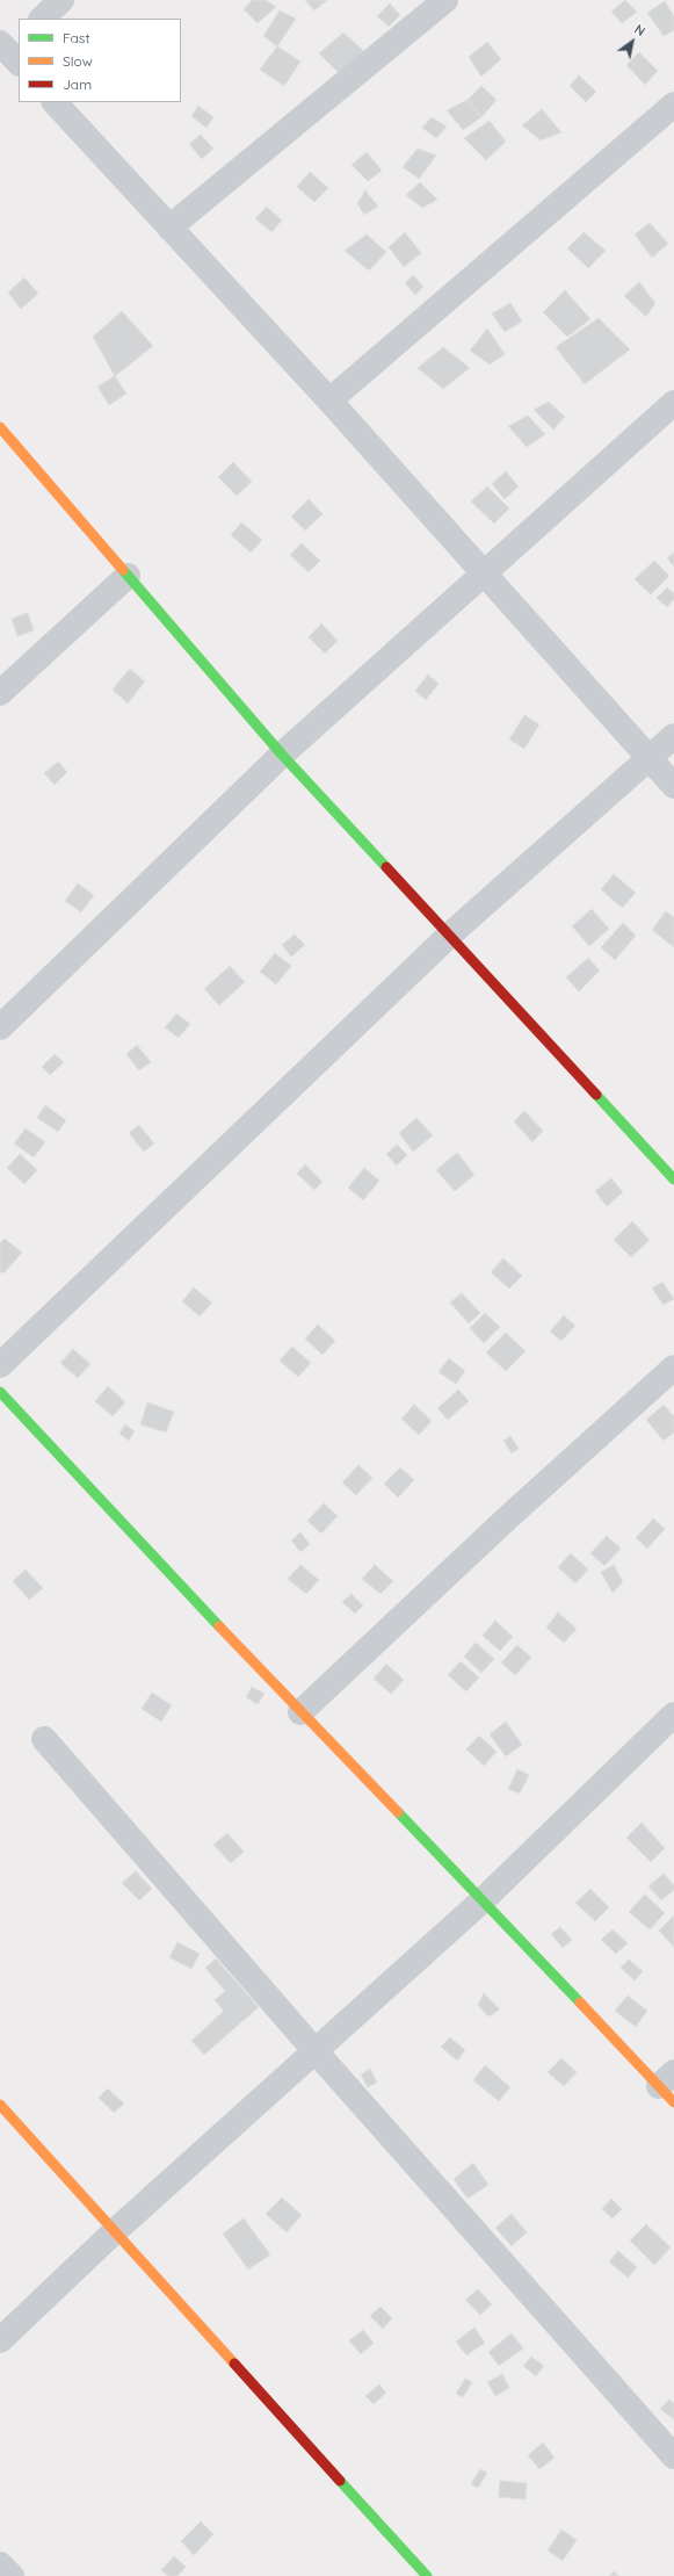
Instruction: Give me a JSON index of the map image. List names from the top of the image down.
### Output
{
  "legend": ["Fast", "Slow", "Jam"],
  "north": "top right"
}
